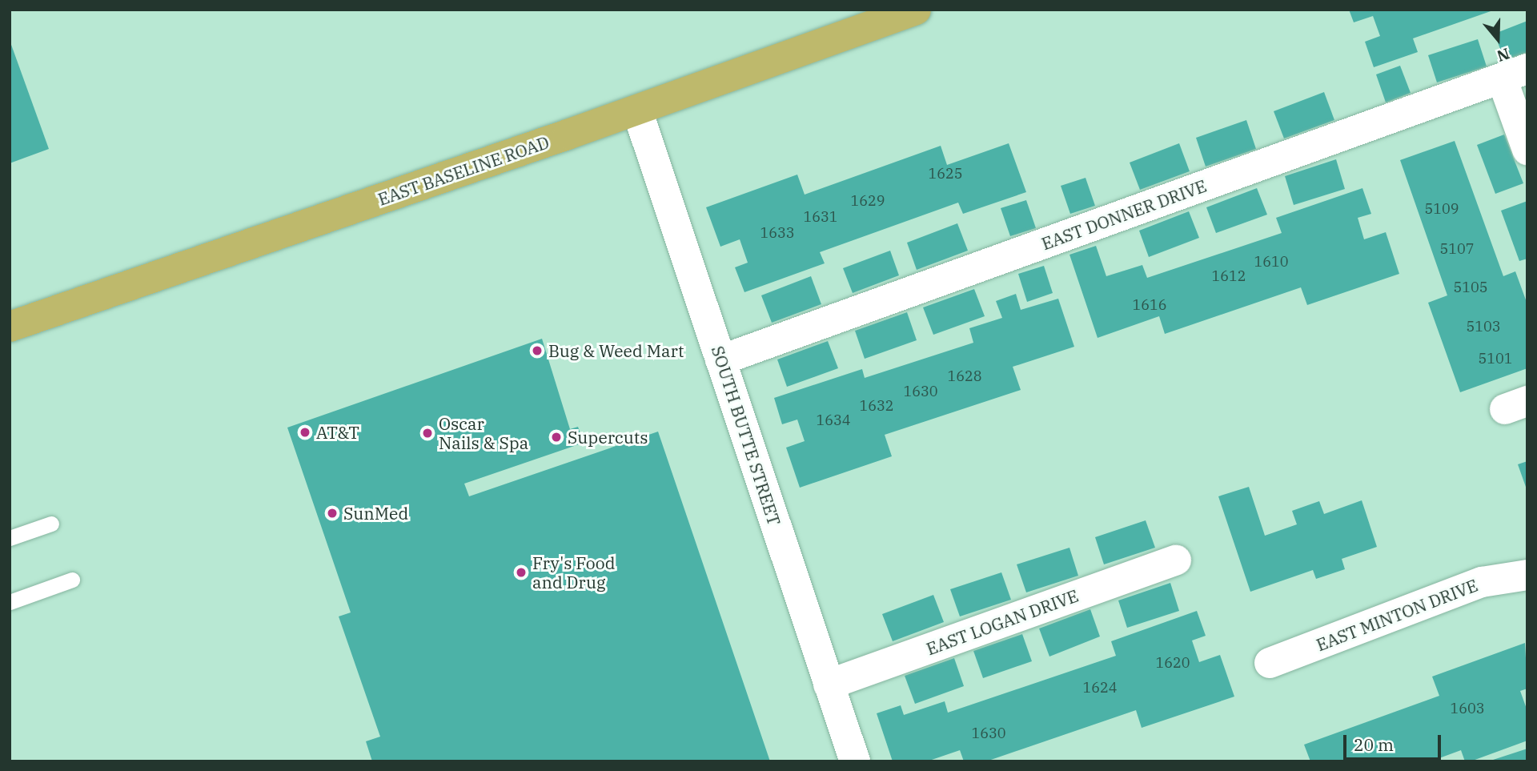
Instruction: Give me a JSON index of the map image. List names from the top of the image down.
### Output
{
  "streets": {
    "main road": ["EAST BASELINE ROAD"],
    "street": [
      "EAST DONNER DRIVE",
      "SOUTH BUTTE STREET",
      "EAST MINTON DRIVE",
      "EAST LOGAN DRIVE"
    ]
  },
  "crossings": [
    ["EAST BASELINE ROAD", "SOUTH BUTTE STREET"],
    ["EAST DONNER DRIVE", "SOUTH BUTTE STREET"],
    ["SOUTH BUTTE STREET", "EAST LOGAN DRIVE"]
  ],
  "places": [
    "Bug & Weed Mart",
    "AT&T",
    "Oscar Nails & Spa",
    "Supercuts",
    "SunMed",
    "Fry's Food and Drug"
  ],
  "house_numbers": [
    "1625",
    "1629",
    "5109",
    "1631",
    "1633",
    "5107",
    "1610",
    "1612",
    "5105",
    "1616",
    "5103",
    "5101",
    "1628",
    "1630",
    "1632",
    "1634",
    "1620",
    "1624",
    "1603",
    "1630"
  ],
  "scale_bar": "20 m",
  "north": "bottom"
}
